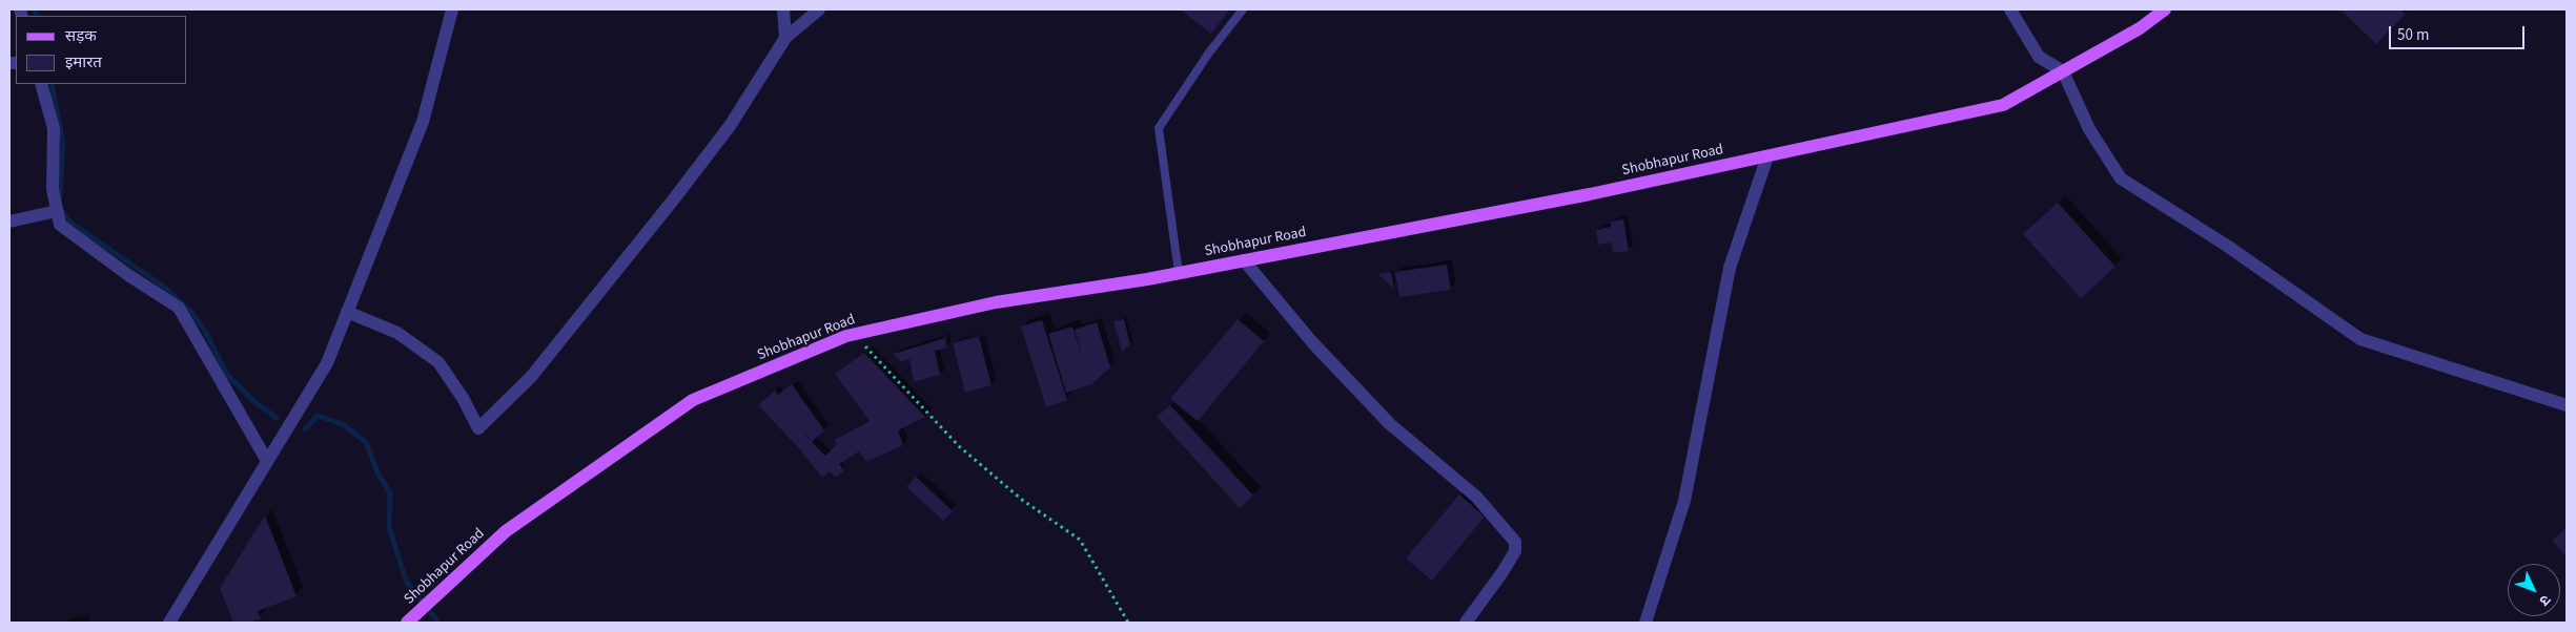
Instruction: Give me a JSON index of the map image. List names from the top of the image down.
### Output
{
  "streets": {
    "main road": ["Shobhapur Road"]
  },
  "legend": ["सड़क", "इमारत"],
  "scale_bar": "50 m",
  "north": "bottom right"
}
